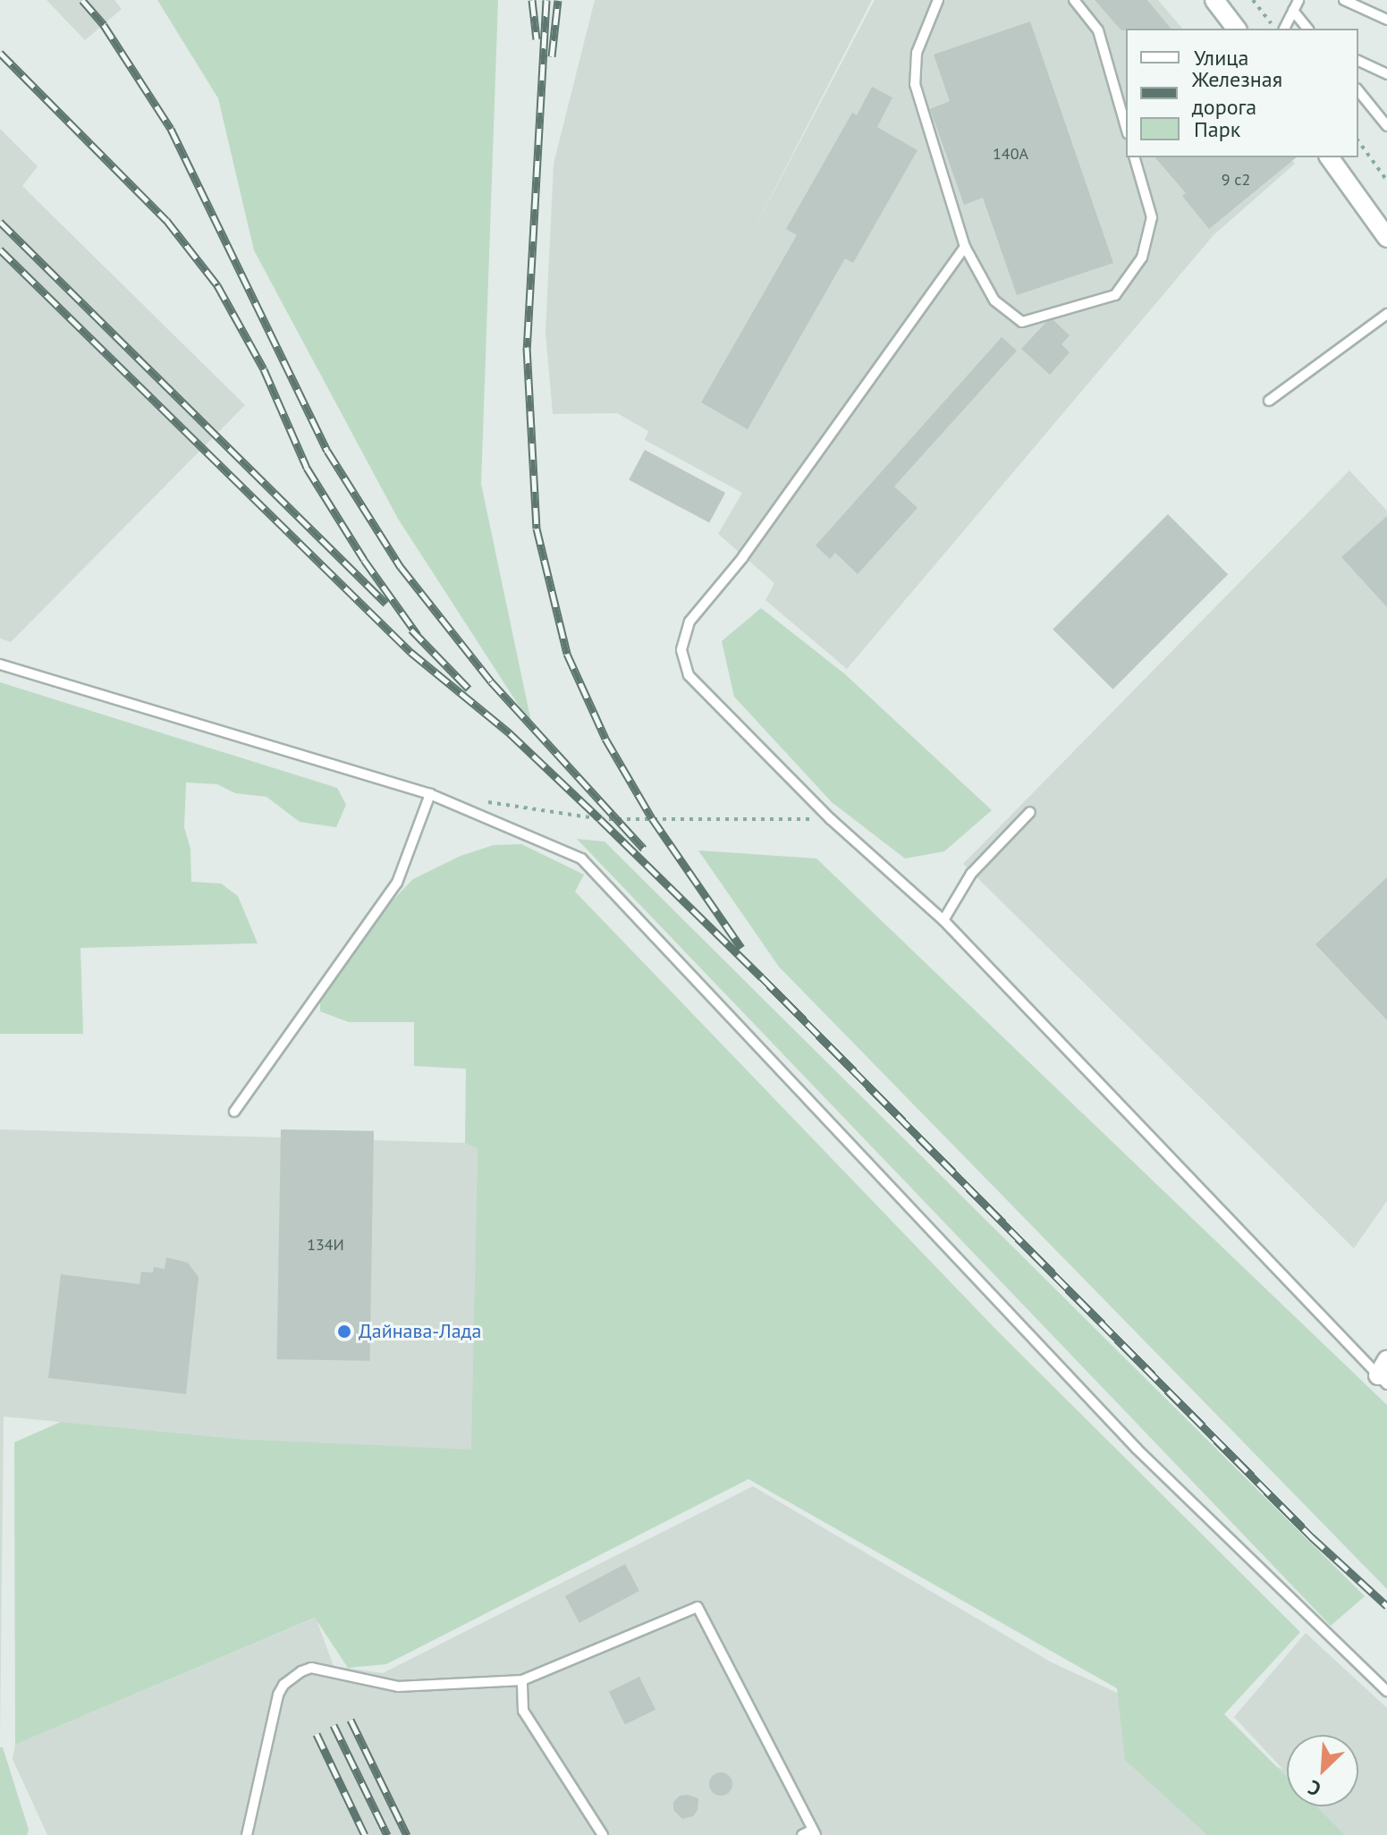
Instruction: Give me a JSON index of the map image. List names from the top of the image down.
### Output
{
  "places": ["Дайнава-Лада"],
  "house_numbers": ["140А", "9 с2", "134И"],
  "legend": ["Улица", "Железная дорога", "Парк"],
  "north": "bottom left"
}
